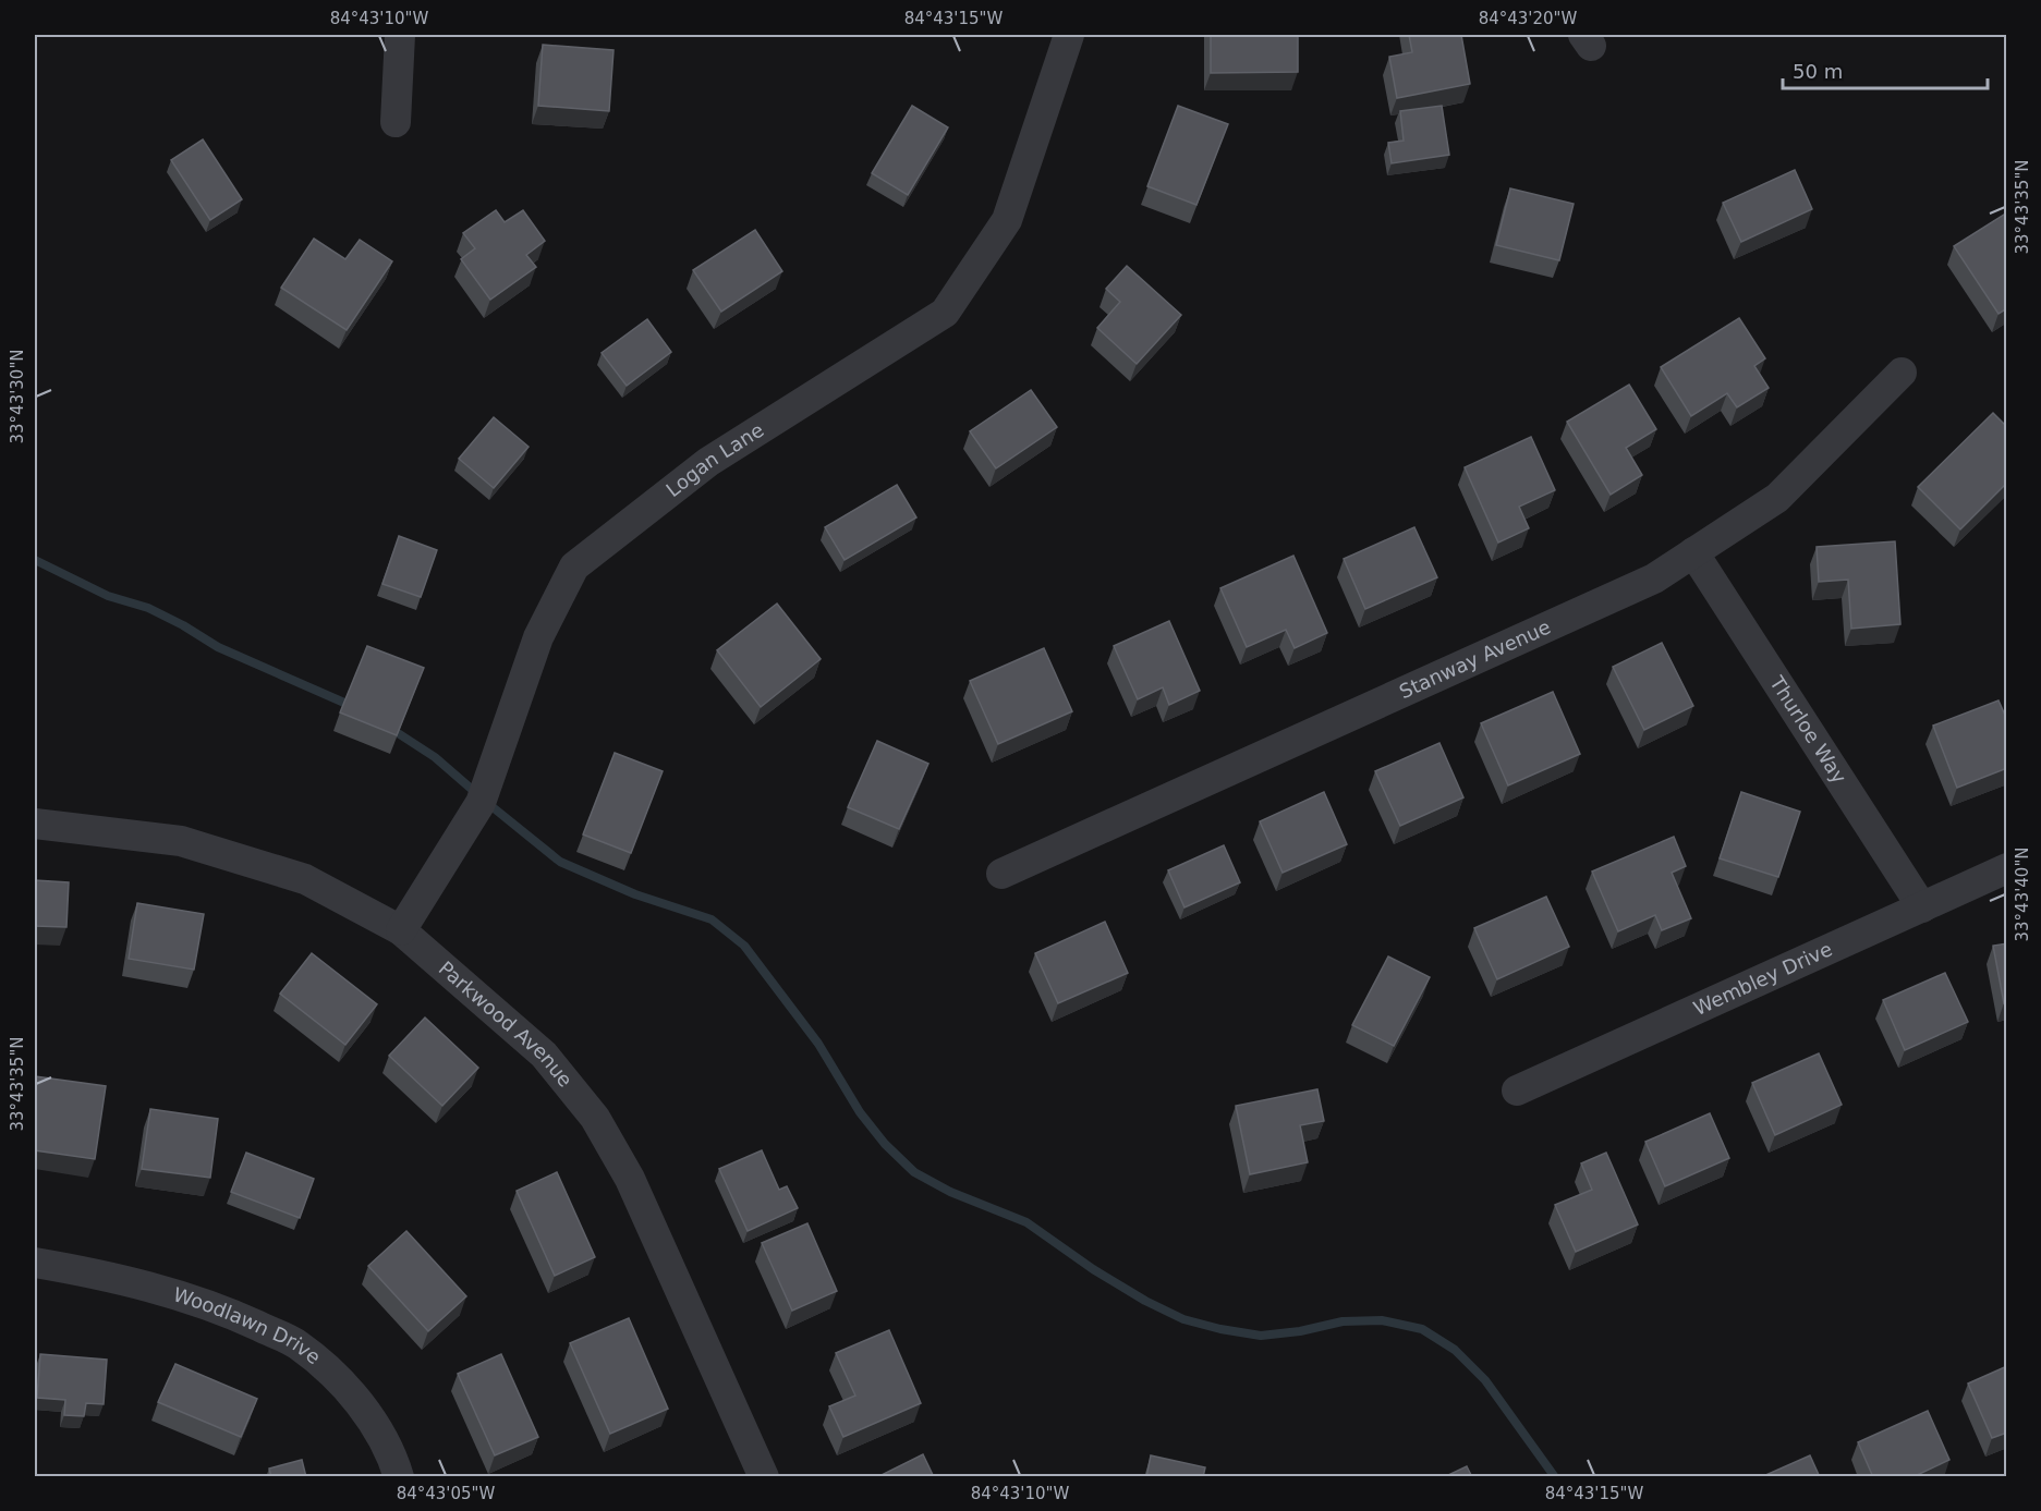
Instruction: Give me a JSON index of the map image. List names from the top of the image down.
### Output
{
  "streets": {
    "street": [
      "Logan Lane",
      "Stanway Avenue",
      "Thurloe Way",
      "Wembley Drive",
      "Parkwood Avenue",
      "Woodlawn Drive"
    ]
  },
  "crossings": [
    ["Logan Lane", "Parkwood Avenue"],
    ["Stanway Avenue", "Thurloe Way"],
    ["Thurloe Way", "Wembley Drive"]
  ],
  "scale_bar": "50 m",
  "coordinates": [
    "84°43'10\"W",
    "84°43'15\"W",
    "84°43'20\"W",
    "33°43'35\"N",
    "33°43'30\"N",
    "33°43'40\"N",
    "84°43'05\"W"
  ]
}
